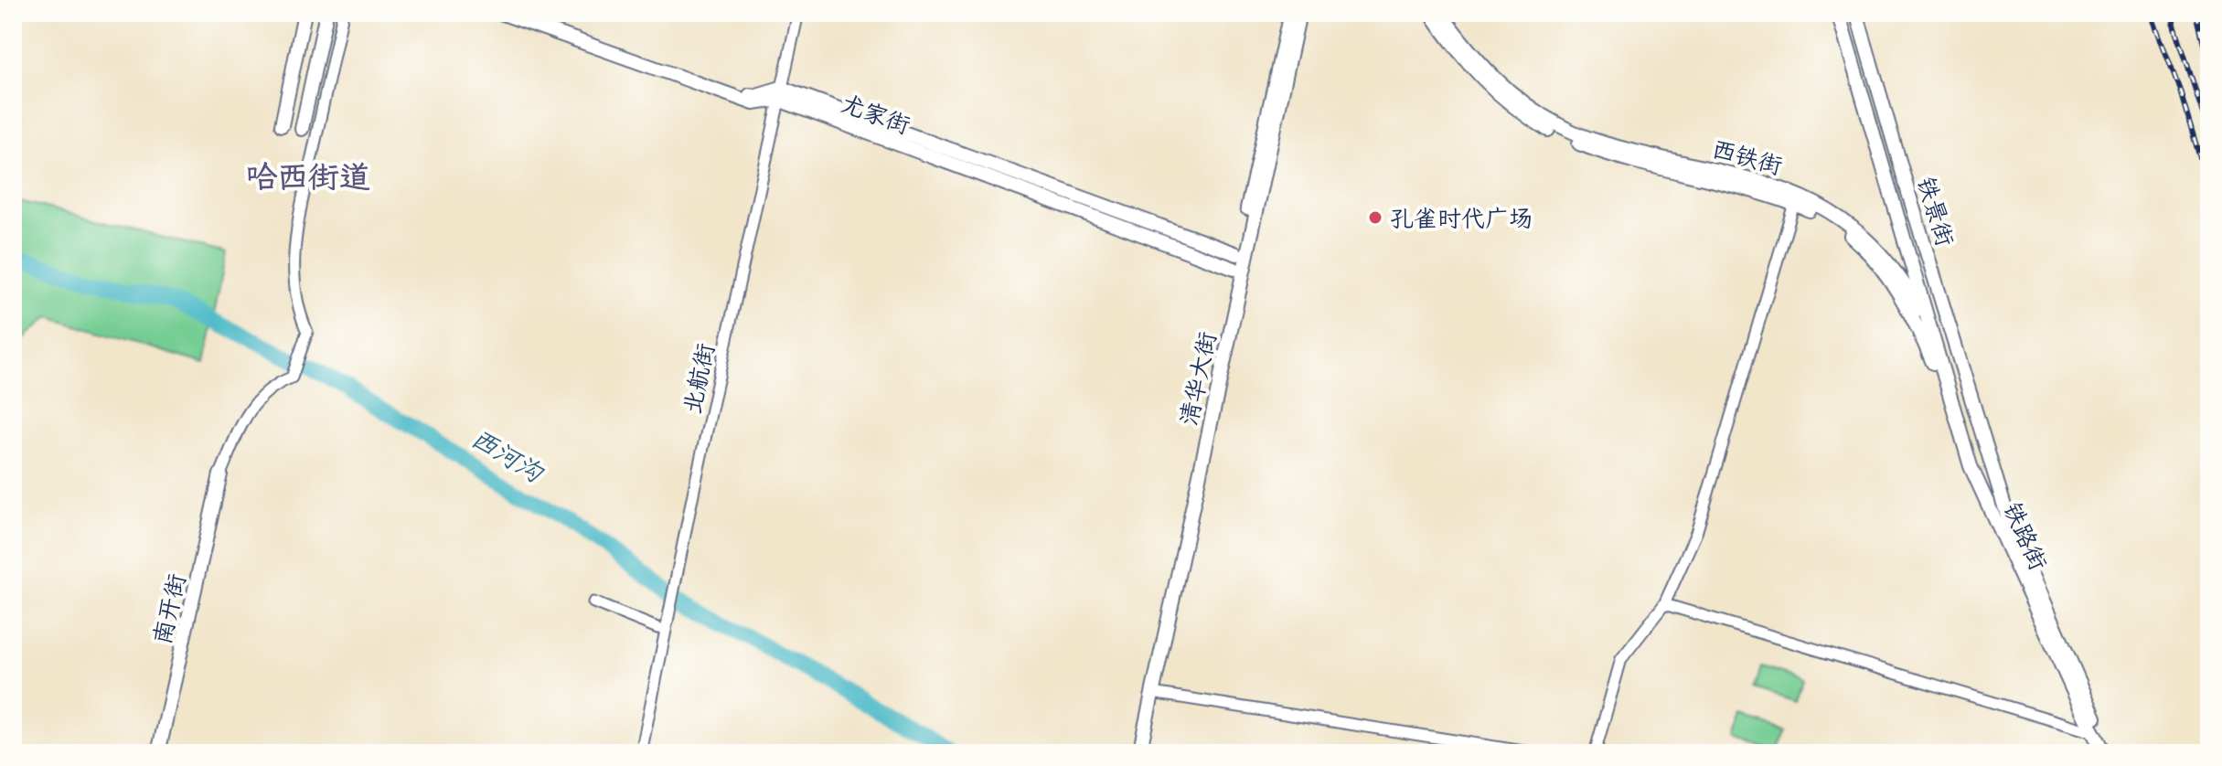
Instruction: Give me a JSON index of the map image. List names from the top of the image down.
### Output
{
  "streets": {
    "main road": [
      "尤家街",
      "西铁街",
      "铁景街",
      "清华大街",
      "铁路街",
      "南开街"
    ],
    "street": ["北航街"]
  },
  "crossings": [
    ["尤家街", "北航街"],
    ["尤家街", "清华大街"],
    ["西铁街", "铁景街"],
    ["西铁街", "铁路街"],
    ["铁景街", "铁路街"]
  ],
  "districts": ["哈西街道"],
  "water": ["西河沟"],
  "places": ["孔雀时代广场"]
}
